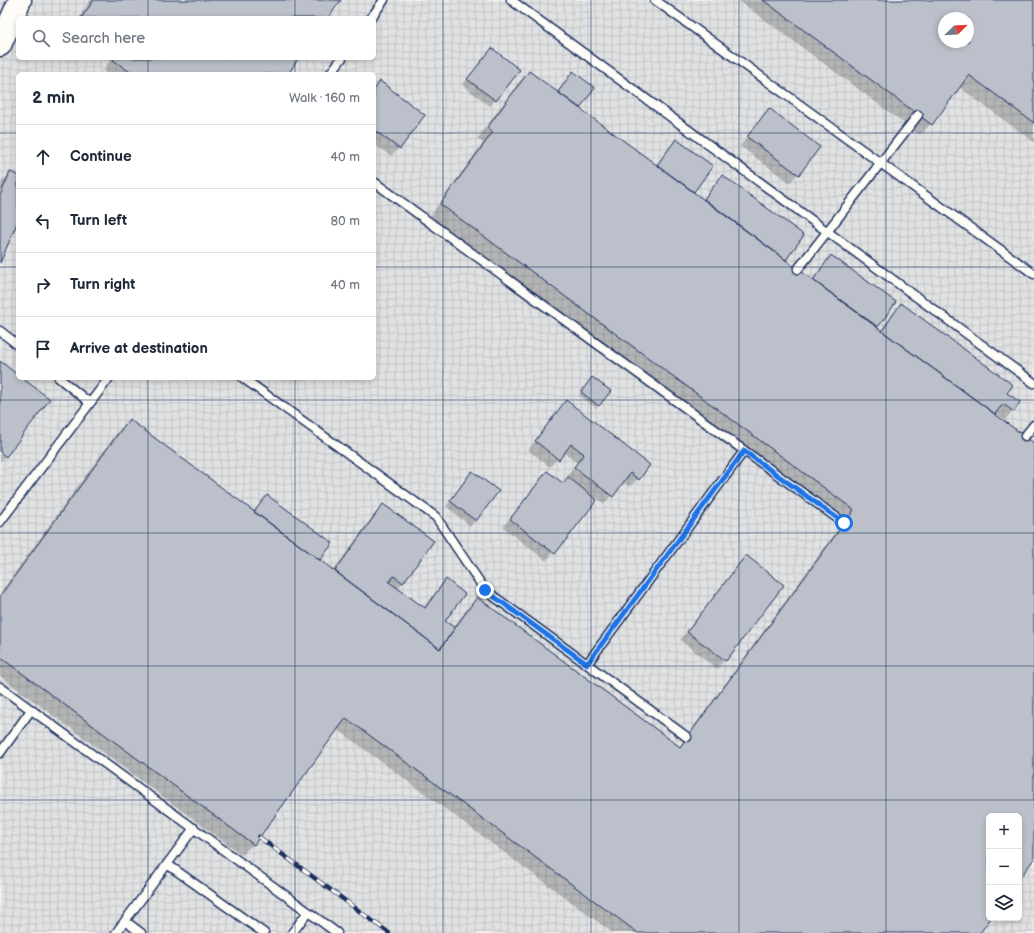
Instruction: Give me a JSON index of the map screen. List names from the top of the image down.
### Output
{
  "north": "top right",
  "page": {
    "search": "Search here",
    "heading": ["2 min", "Walk · 160 m"],
    "list": [
      ["Continue", "40 m"],
      ["Turn left", "80 m"],
      ["Turn right", "40 m"],
      "Arrive at destination"
    ],
    "map_buttons": ["+", "−"]
  }
}
